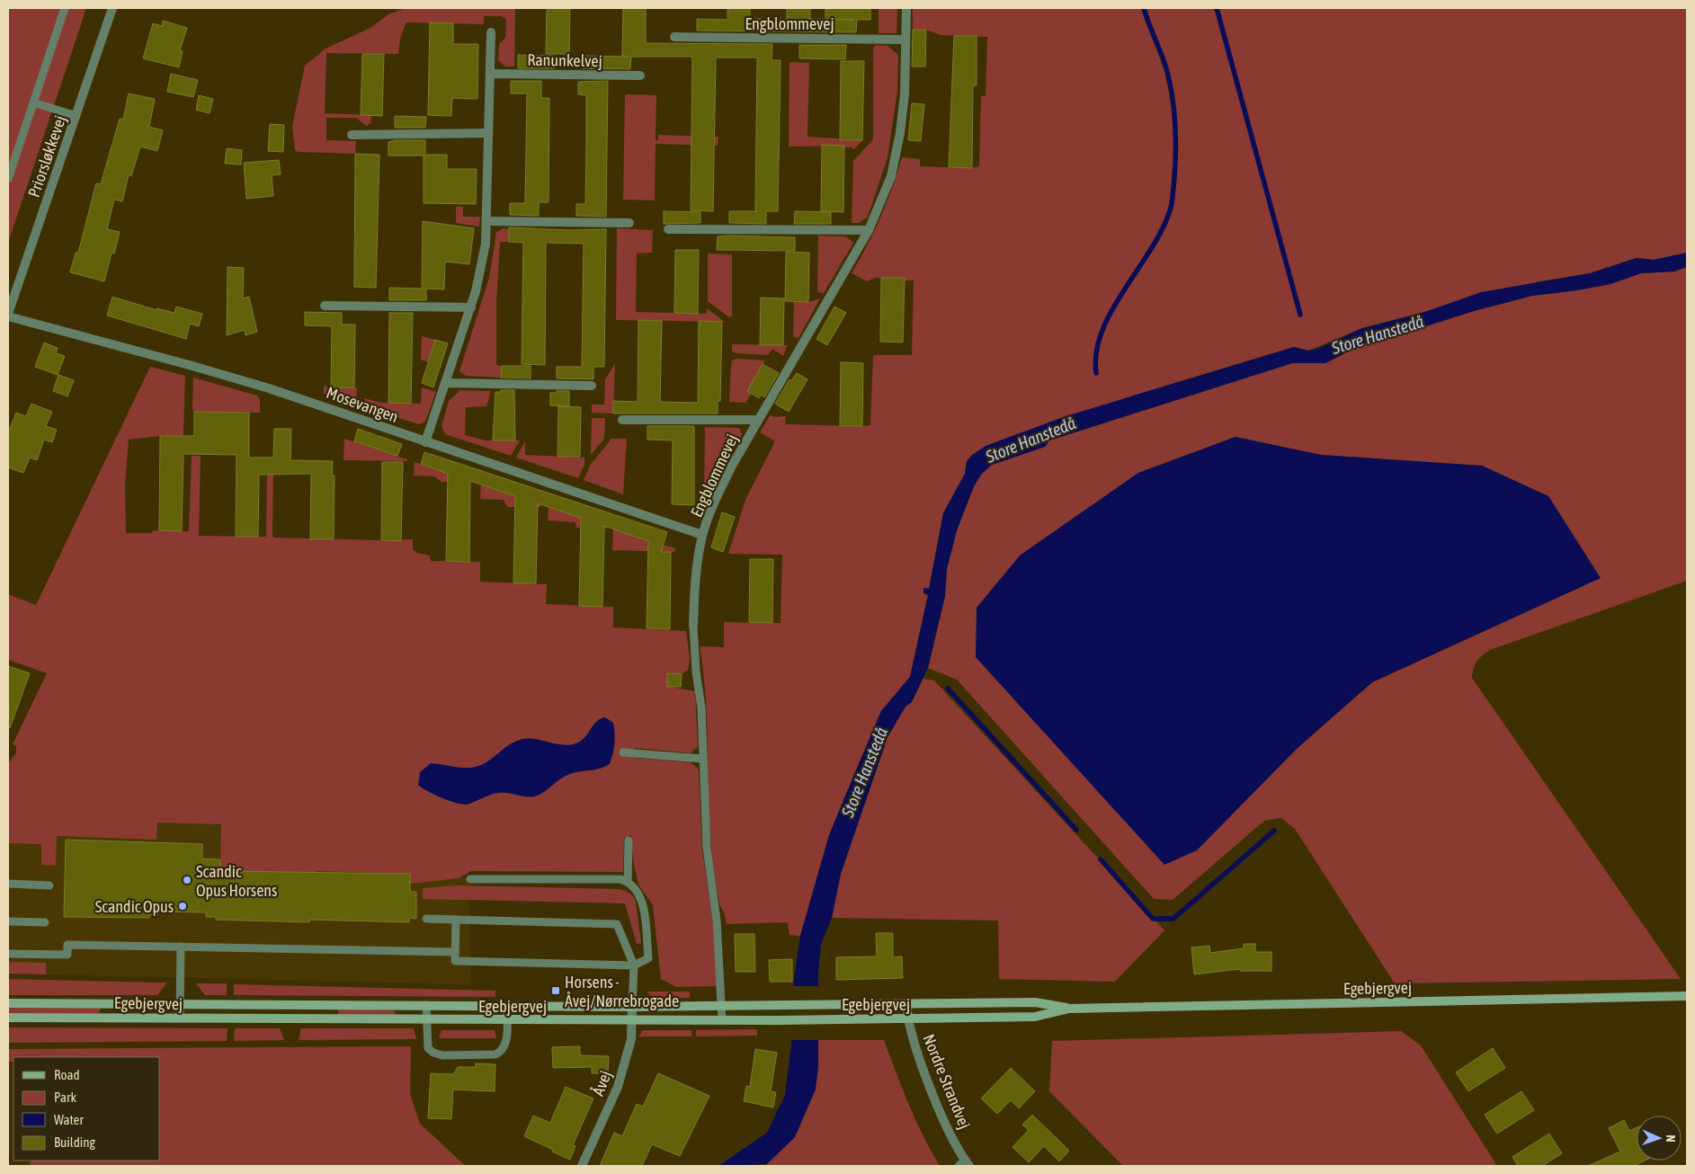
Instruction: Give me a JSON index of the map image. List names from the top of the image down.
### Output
{
  "streets": {
    "street": [
      "Engblommevej",
      "Ranunkelvej",
      "Priorsløkkevej",
      "Mosevangen",
      "Egebjergvej",
      "Nordre Strandvej",
      "Åvej"
    ]
  },
  "crossings": [
    ["Engblommevej", "Mosevangen"],
    ["Priorsløkkevej", "Mosevangen"],
    ["Egebjergvej", "Nordre Strandvej"],
    ["Egebjergvej", "Åvej"]
  ],
  "water": ["Store Hanstedå"],
  "places": {
    "other": ["Scandic Opus Horsens", "Scandic Opus"],
    "transit": ["Horsens - Åvej/Nørrebrogade"]
  },
  "legend": [
    "Road",
    "Park",
    "Water",
    "Building"
  ],
  "north": "right"
}
